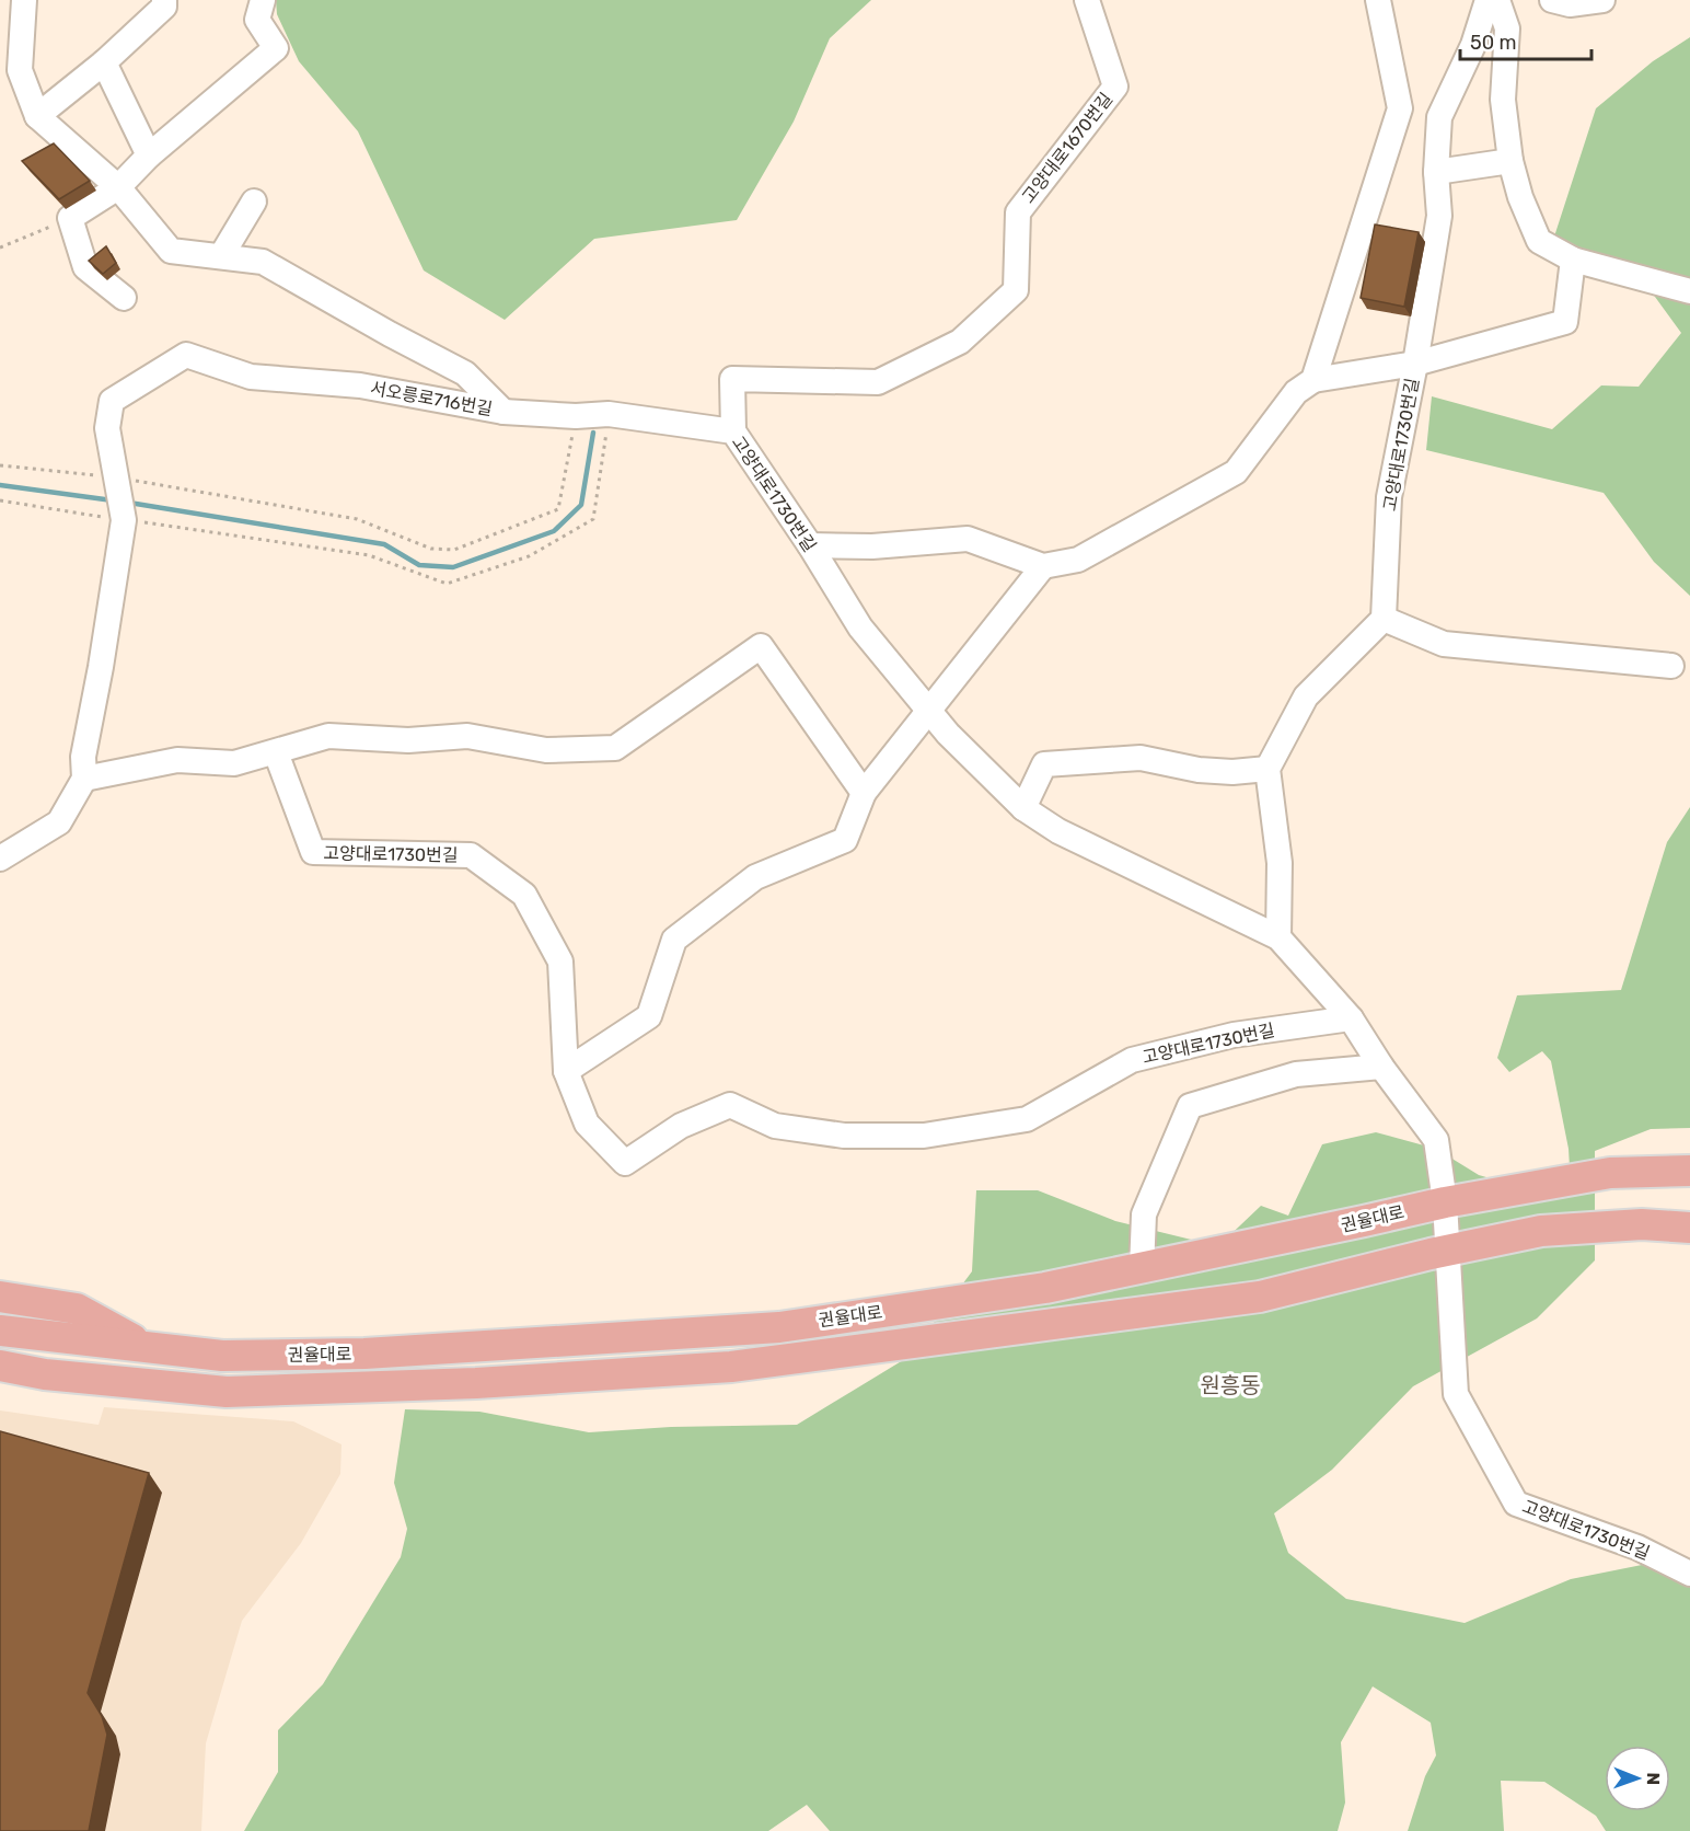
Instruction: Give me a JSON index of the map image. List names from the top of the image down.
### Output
{
  "streets": {
    "main road": ["권율대로"],
    "street": ["고양대로1670번길", "서오릉로716번길", "고양대로1730번길"]
  },
  "crossings": [
    ["고양대로1670번길", "고양대로1730번길"],
    ["서오릉로716번길", "고양대로1730번길"],
    ["고양대로1730번길", "권율대로"]
  ],
  "districts": ["원흥동"],
  "scale_bar": "50 m",
  "north": "right"
}
